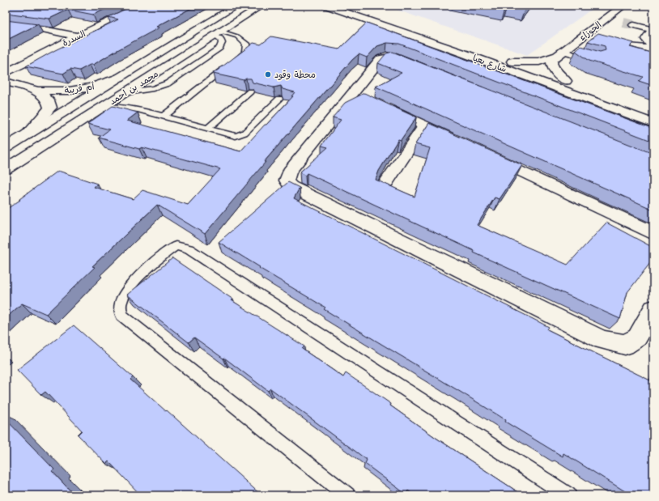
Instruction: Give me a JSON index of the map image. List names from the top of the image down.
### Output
{
  "streets": {
    "street": [
      "الجوزاء",
      "السدرة",
      "شارع بعيا",
      "محمد بن احمد",
      "أم قريبة"
    ]
  },
  "crossings": [
    ["الجوزاء", "شارع بعيا"],
    ["محمد بن احمد", "أم قريبة"]
  ],
  "places": ["محطة وقود"]
}
